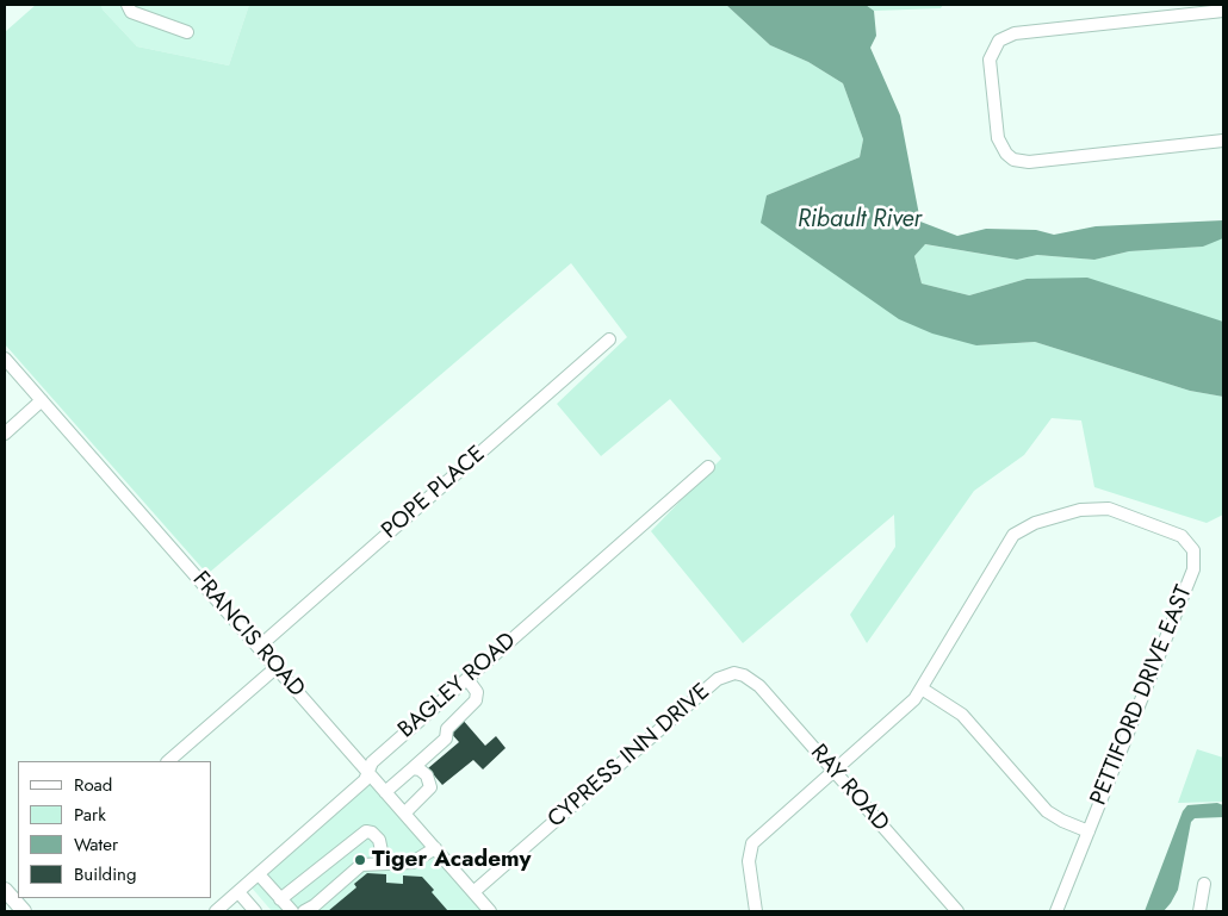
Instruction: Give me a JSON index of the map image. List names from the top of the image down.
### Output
{
  "streets": {
    "street": [
      "POPE PLACE",
      "FRANCIS ROAD",
      "BAGLEY ROAD",
      "PETTIFORD DRIVE EAST",
      "CYPRESS INN DRIVE",
      "RAY ROAD"
    ]
  },
  "crossings": [
    ["POPE PLACE", "FRANCIS ROAD"],
    ["FRANCIS ROAD", "BAGLEY ROAD"],
    ["FRANCIS ROAD", "CYPRESS INN DRIVE"],
    ["PETTIFORD DRIVE EAST", "RAY ROAD"],
    ["CYPRESS INN DRIVE", "RAY ROAD"]
  ],
  "water": ["Ribault River"],
  "places": ["Tiger Academy"],
  "legend": [
    "Road",
    "Park",
    "Water",
    "Building"
  ]
}
